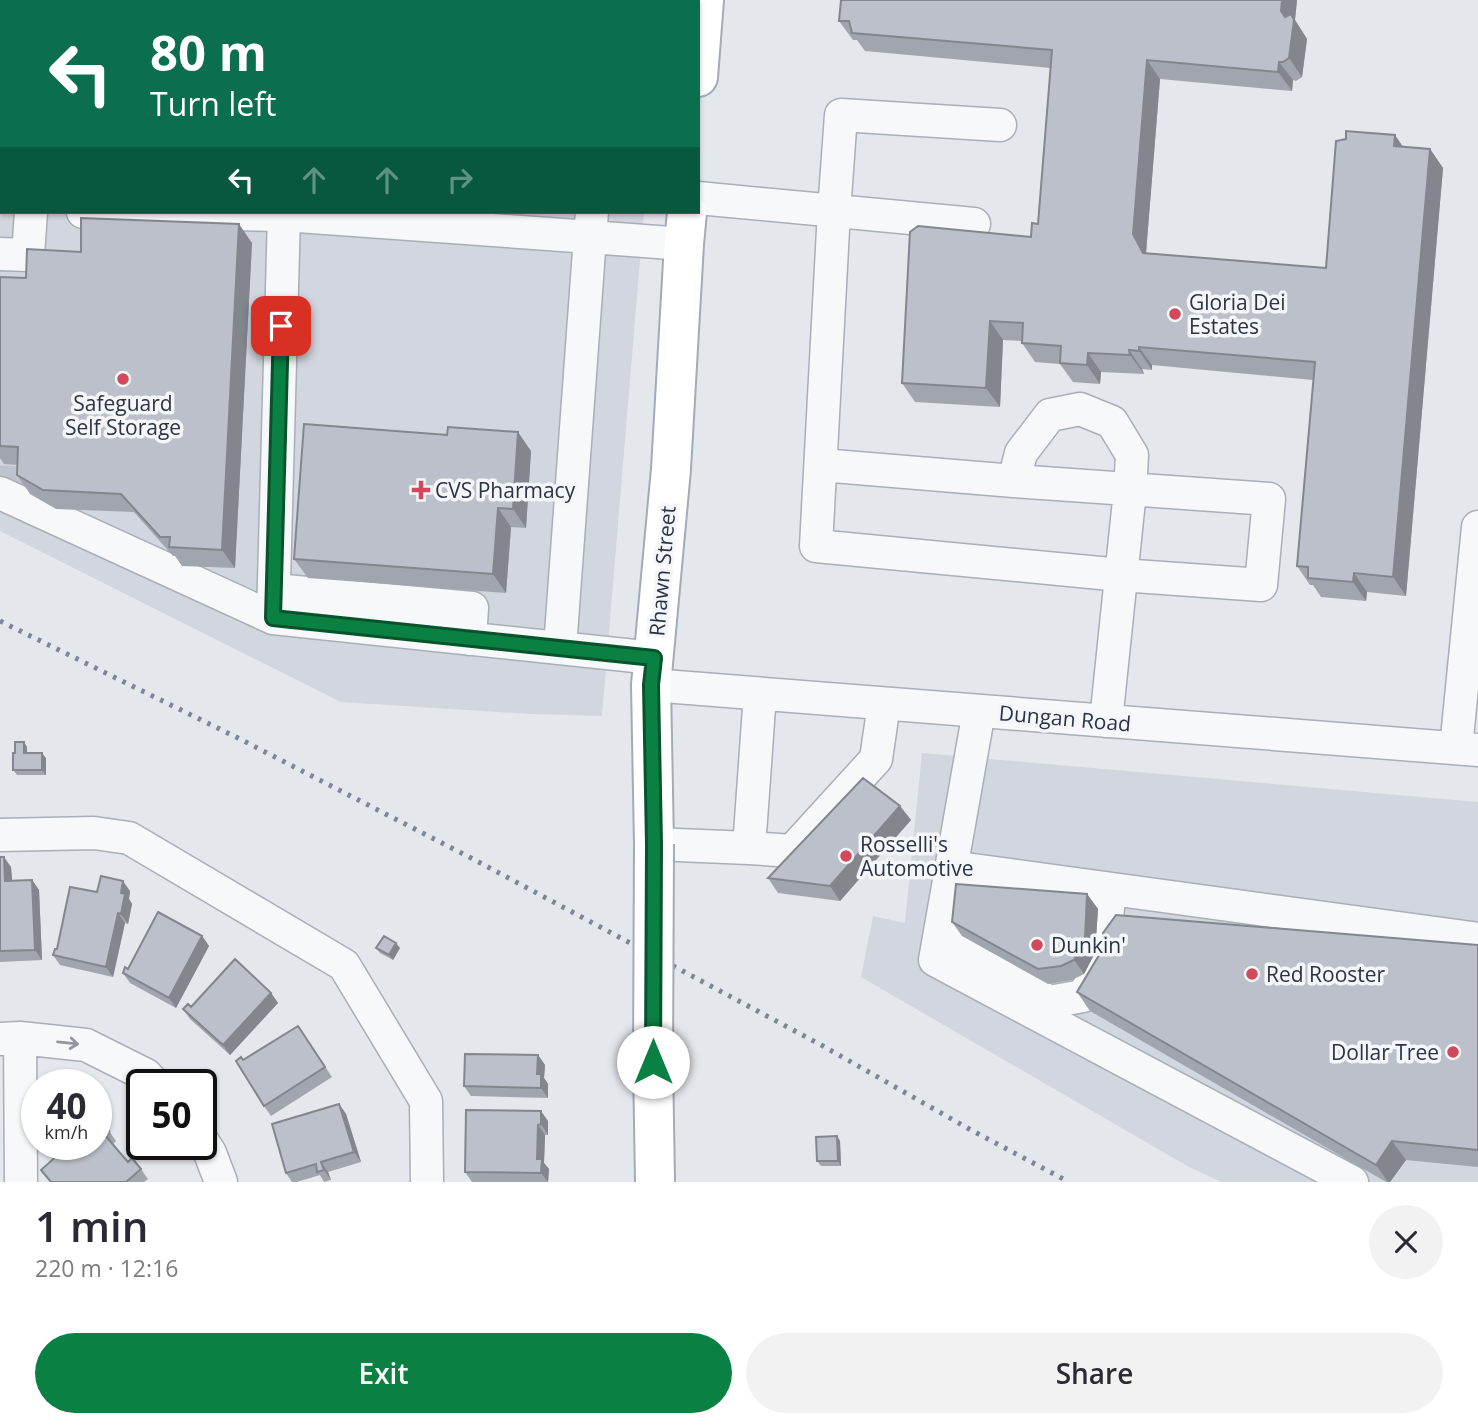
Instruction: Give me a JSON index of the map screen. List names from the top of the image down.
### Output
{
  "streets": {
    "main road": ["Rhawn Street"],
    "street": ["Dungan Road"]
  },
  "crossings": [
    ["Rhawn Street", "Dungan Road"]
  ],
  "places": {
    "other": [
      "Gloria Dei Estates",
      "Safeguard Self Storage",
      "Rosselli's Automotive",
      "Dunkin'",
      "Red Rooster",
      "Dollar Tree"
    ],
    "health": ["CVS Pharmacy"]
  },
  "page": {
    "turn": ["80 m", "Turn left"],
    "speed": "40 km/h",
    "limit": "50",
    "heading": ["1 min", "220 m · 12:16"],
    "buttons": ["Exit", "Share"]
  }
}
